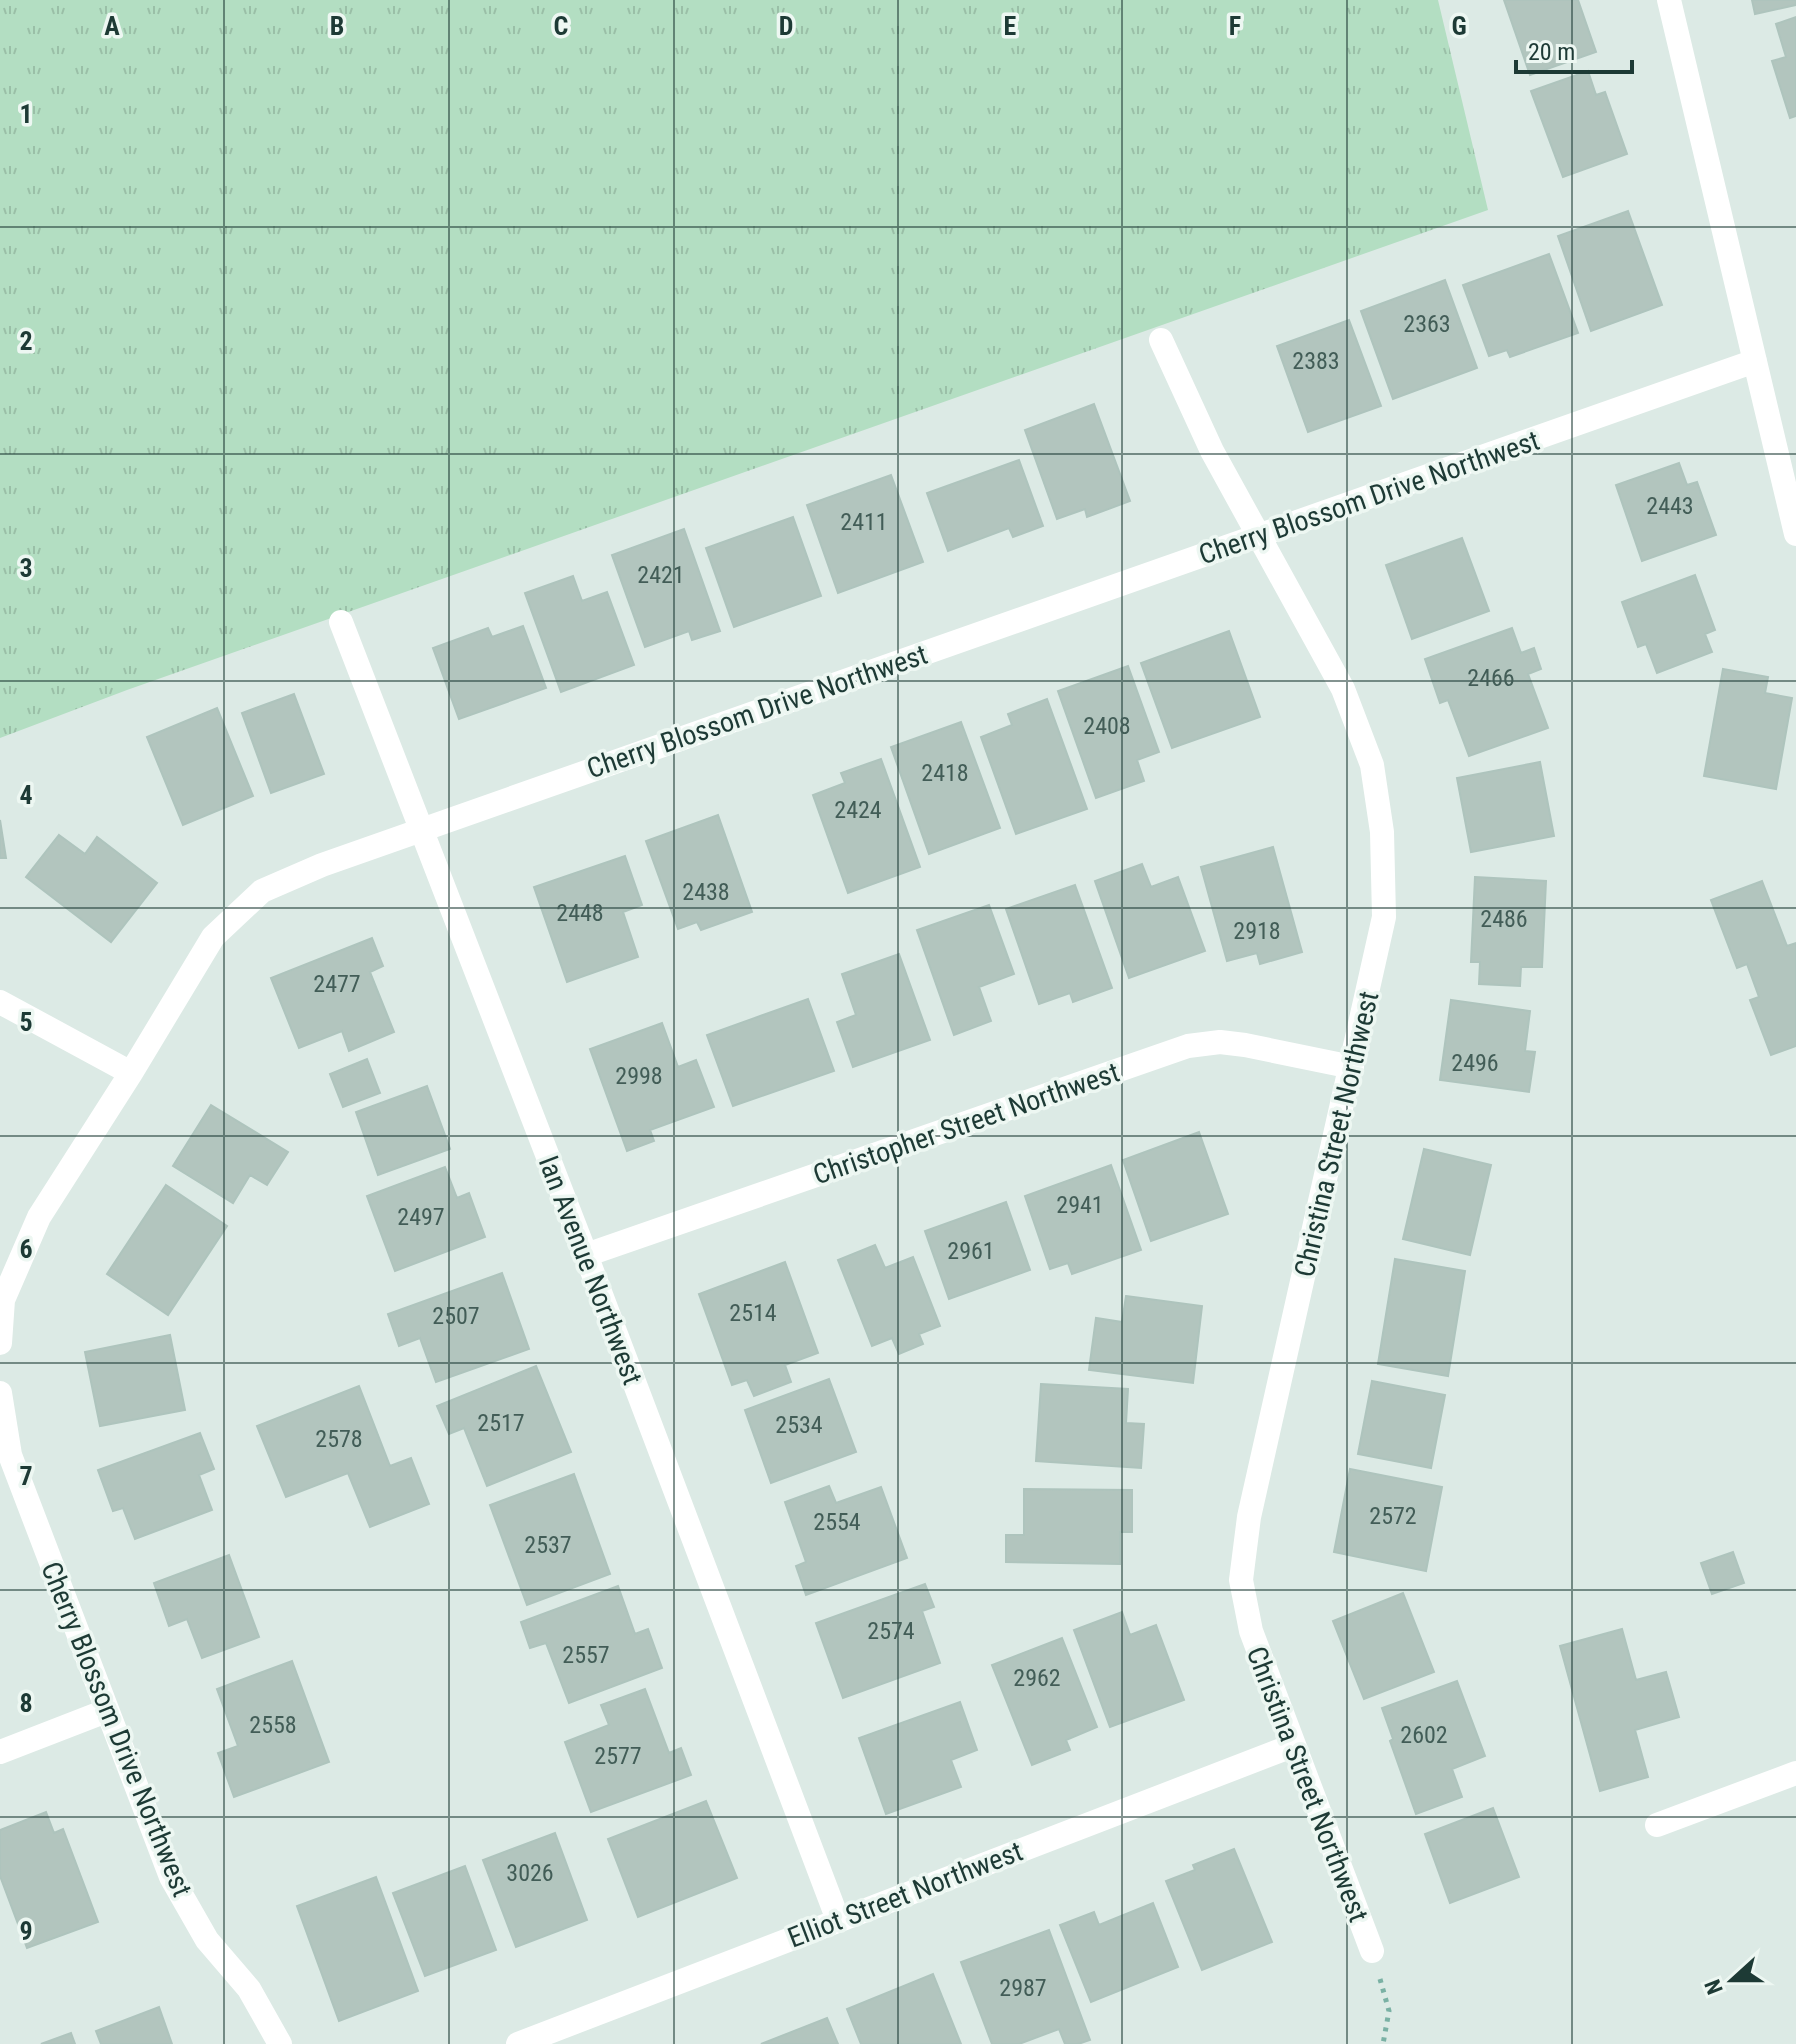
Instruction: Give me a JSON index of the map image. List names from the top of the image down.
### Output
{
  "streets": {
    "street": [
      "Cherry Blossom Drive Northwest",
      "Christopher Street Northwest",
      "Christina Street Northwest",
      "Ian Avenue Northwest",
      "Elliot Street Northwest"
    ]
  },
  "crossings": [
    ["Cherry Blossom Drive Northwest", "Christina Street Northwest"],
    ["Cherry Blossom Drive Northwest", "Ian Avenue Northwest"],
    ["Christopher Street Northwest", "Christina Street Northwest"],
    ["Christopher Street Northwest", "Ian Avenue Northwest"],
    ["Christina Street Northwest", "Elliot Street Northwest"],
    ["Ian Avenue Northwest", "Elliot Street Northwest"]
  ],
  "house_numbers": [
    "2363",
    "2383",
    "2443",
    "2411",
    "2421",
    "2466",
    "2408",
    "2418",
    "2424",
    "2438",
    "2448",
    "2486",
    "2918",
    "2477",
    "2496",
    "2998",
    "2941",
    "2497",
    "2961",
    "2514",
    "2507",
    "2517",
    "2534",
    "2578",
    "2572",
    "2554",
    "2537",
    "2574",
    "2557",
    "2962",
    "2558",
    "2602",
    "2577",
    "3026",
    "2987"
  ],
  "scale_bar": "20 m",
  "north": "left",
  "grid": {
    "columns": [
      "A",
      "B",
      "C",
      "D",
      "E",
      "F",
      "G"
    ],
    "rows": [
      "1",
      "2",
      "3",
      "4",
      "5",
      "6",
      "7",
      "8",
      "9"
    ]
  }
}
